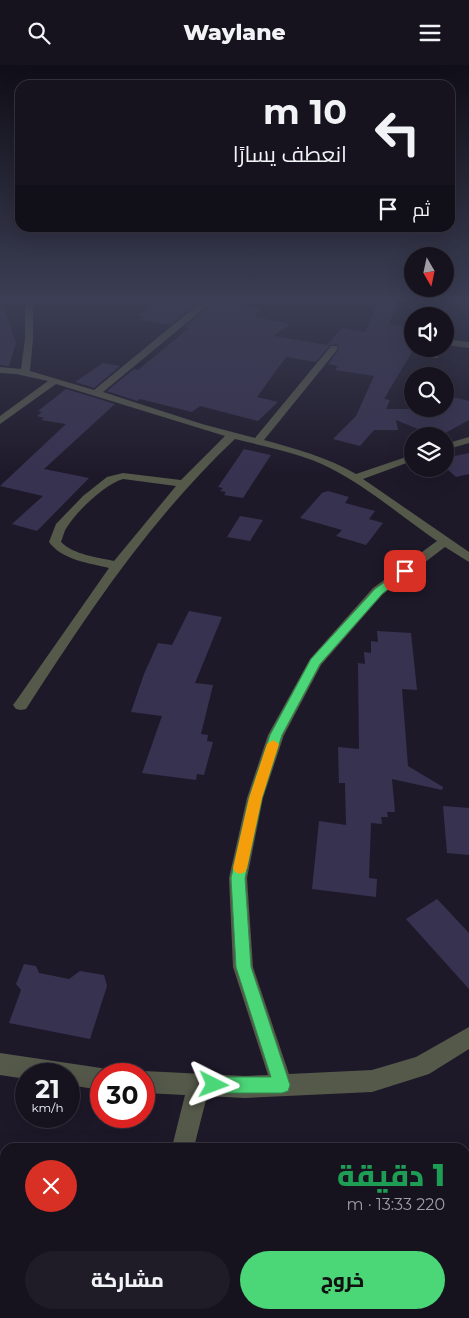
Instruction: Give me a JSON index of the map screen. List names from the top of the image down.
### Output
{
  "north": "bottom",
  "page": {
    "header": "Waylane",
    "turn": ["10 m", "انعطف يسارًا"],
    "then": "ثم",
    "speed": "21 km/h",
    "limit": "30",
    "heading": ["1 دقيقة", "220 m · 13:33"],
    "buttons": ["خروج", "مشاركة"]
  }
}
